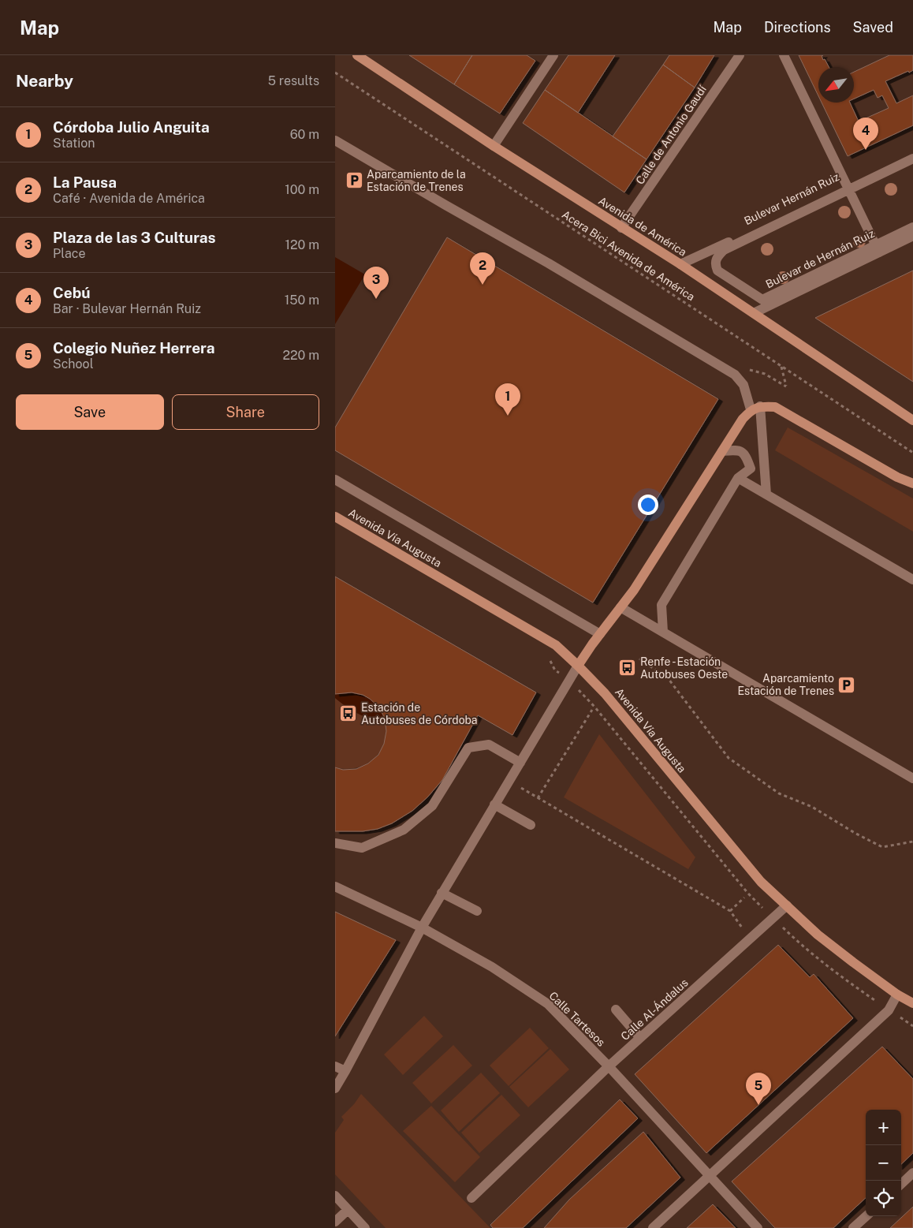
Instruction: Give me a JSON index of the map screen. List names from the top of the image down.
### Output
{
  "streets": {
    "main road": ["Avenida de América", "Avenida Vía Augusta"],
    "street": [
      "Calle de Antonio Gaudí",
      "Bulevar Hernán Ruiz",
      "Bulevar de Hernán Ruiz",
      "Calle Al-Ándalus",
      "Calle Tartesos"
    ],
    "path": ["Acera Bici Avenida de América"]
  },
  "crossings": [
    ["Calle de Antonio Gaudí", "Avenida de América"],
    ["Bulevar Hernán Ruiz", "Avenida de América"],
    ["Bulevar Hernán Ruiz", "Bulevar de Hernán Ruiz"],
    ["Avenida Vía Augusta", "Calle Al-Ándalus"],
    ["Calle Al-Ándalus", "Calle Tartesos"]
  ],
  "places": {
    "parking": ["Aparcamiento de la Estación de Trenes", "Aparcamiento Estación de Trenes"],
    "bus stop": ["Renfe - Estación Autobuses Oeste", "Estación de Autobuses de Córdoba"]
  },
  "north": "bottom left",
  "page": {
    "header": "Map",
    "nav": ["Map", "Directions", "Saved"],
    "heading": ["Nearby", "5 results"],
    "list": [
      {
        "mark": "1",
        "name": "Córdoba Julio Anguita",
        "note": "Station",
        "value": "60 m"
      },
      {
        "mark": "2",
        "name": "La Pausa",
        "note": "Café · Avenida de América",
        "value": "100 m"
      },
      {
        "mark": "3",
        "name": "Plaza de las 3 Culturas",
        "note": "Place",
        "value": "120 m"
      },
      {
        "mark": "4",
        "name": "Cebú",
        "note": "Bar · Bulevar Hernán Ruiz",
        "value": "150 m"
      },
      {
        "mark": "5",
        "name": "Colegio Nuñez Herrera",
        "note": "School",
        "value": "220 m"
      }
    ],
    "pins": [
      "4",
      "2",
      "3",
      "1",
      "5"
    ],
    "buttons": ["Save", "Share"],
    "map_buttons": ["+", "−"]
  }
}
